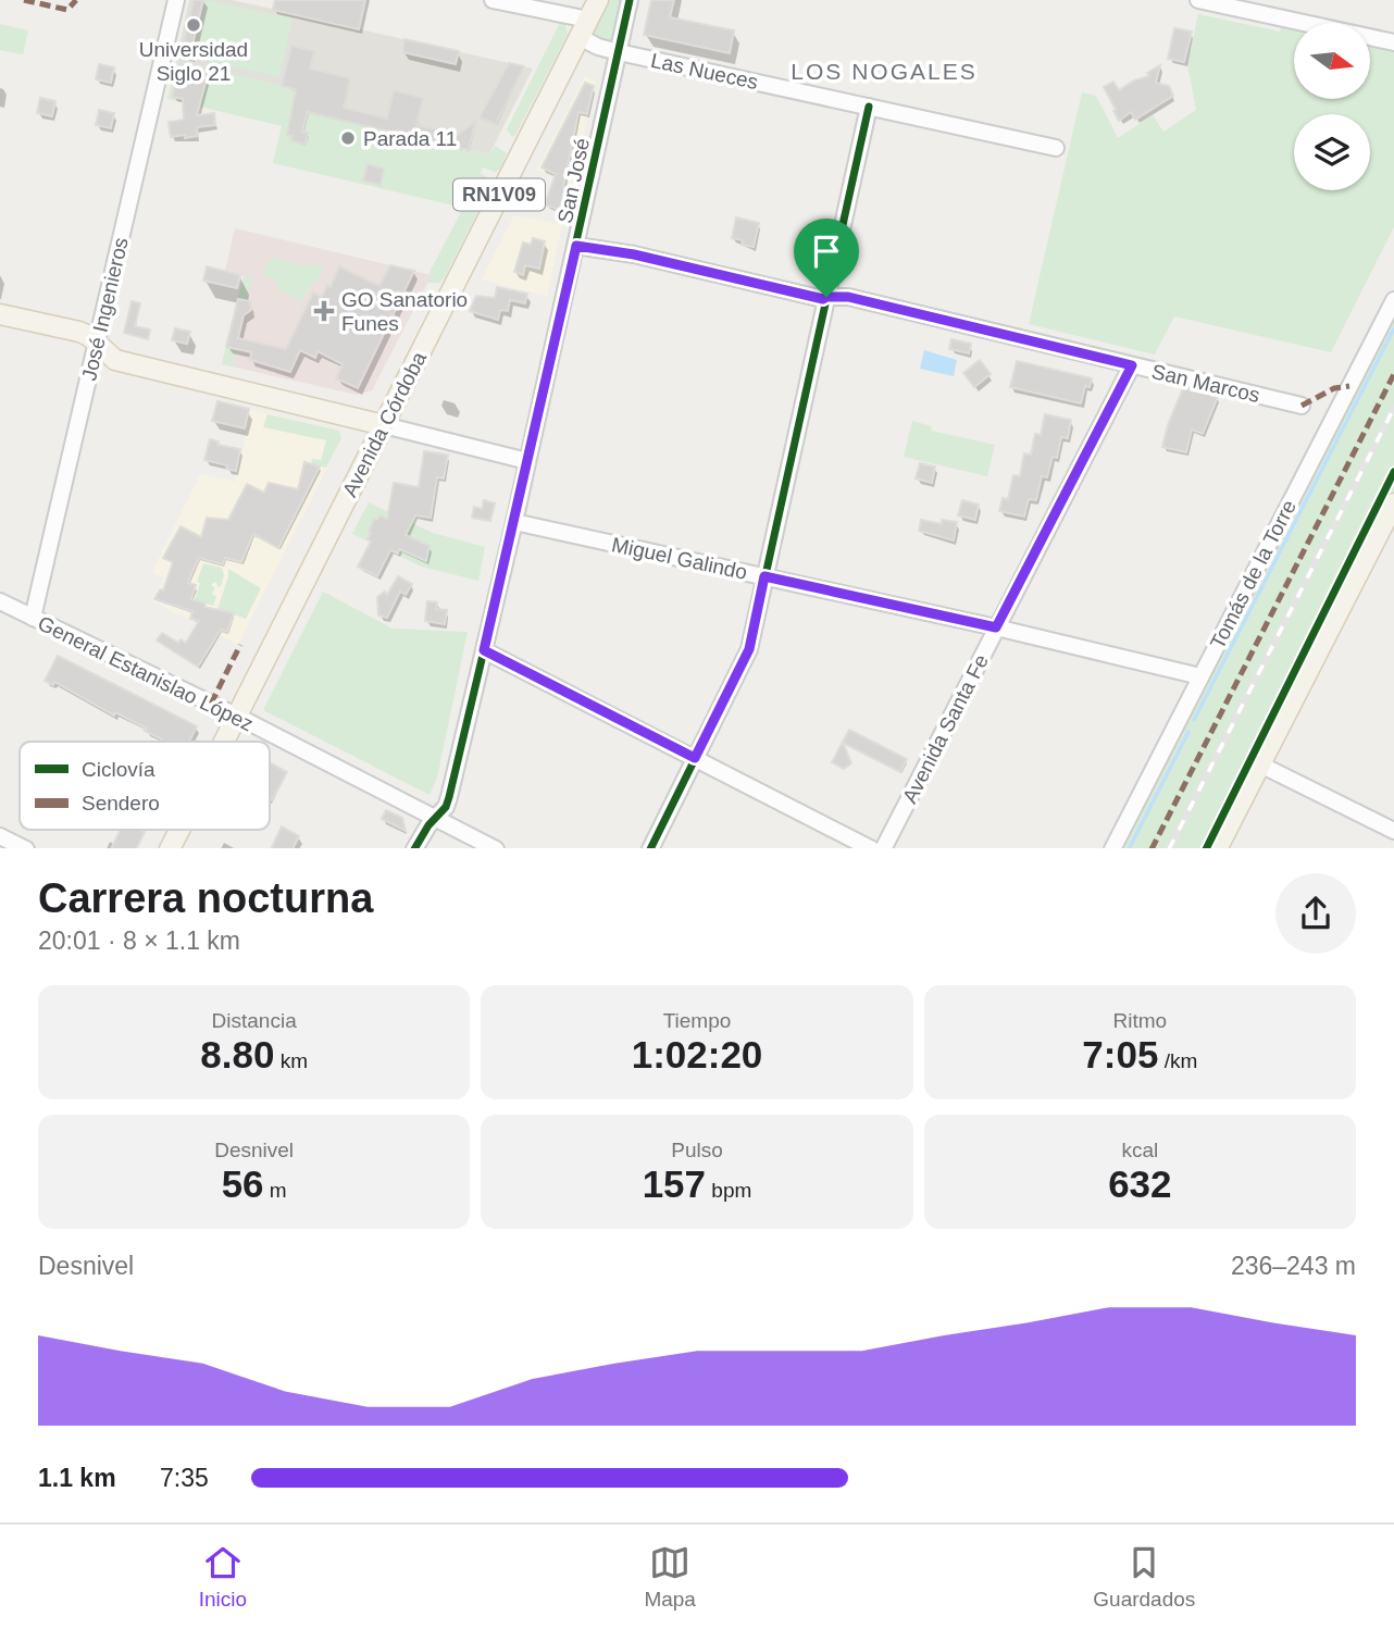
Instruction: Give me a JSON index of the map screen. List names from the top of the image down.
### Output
{
  "streets": {
    "main road": ["RN1V09", "Avenida Córdoba"],
    "street": [
      "Las Nueces",
      "San José",
      "José Ingenieros",
      "San Marcos",
      "Miguel Galindo",
      "Tomás de la Torre",
      "General Estanislao López",
      "Avenida Santa Fe"
    ]
  },
  "crossings": [
    ["Las Nueces", "San José"],
    ["Las Nueces", "Avenida Córdoba"],
    ["San José", "San Marcos"],
    ["San José", "Miguel Galindo"],
    ["San José", "General Estanislao López"],
    ["José Ingenieros", "General Estanislao López"],
    ["San Marcos", "Avenida Santa Fe"],
    ["Avenida Córdoba", "General Estanislao López"],
    ["Miguel Galindo", "Tomás de la Torre"],
    ["Miguel Galindo", "Avenida Santa Fe"]
  ],
  "districts": ["LOS NOGALES"],
  "places": {
    "other": ["Universidad Siglo 21", "Parada 11"],
    "health": ["GO Sanatorio Funes"]
  },
  "legend": ["Ciclovía", "Sendero"],
  "north": "right",
  "page": {
    "heading": ["Carrera nocturna", "20:01 · 8 × 1.1 km"],
    "stats": [
      ["Distancia", "8.80 km"],
      ["Tiempo", "1:02:20"],
      ["Ritmo", "7:05 /km"],
      ["Desnivel", "56 m"],
      ["Pulso", "157 bpm"],
      ["kcal", "632"]
    ],
    "chart": ["Desnivel", "236–243 m"],
    "list": [
      {
        "name": "1.1 km",
        "note": "7:35"
      }
    ],
    "tabs": ["Inicio", "Mapa", "Guardados"]
  }
}
